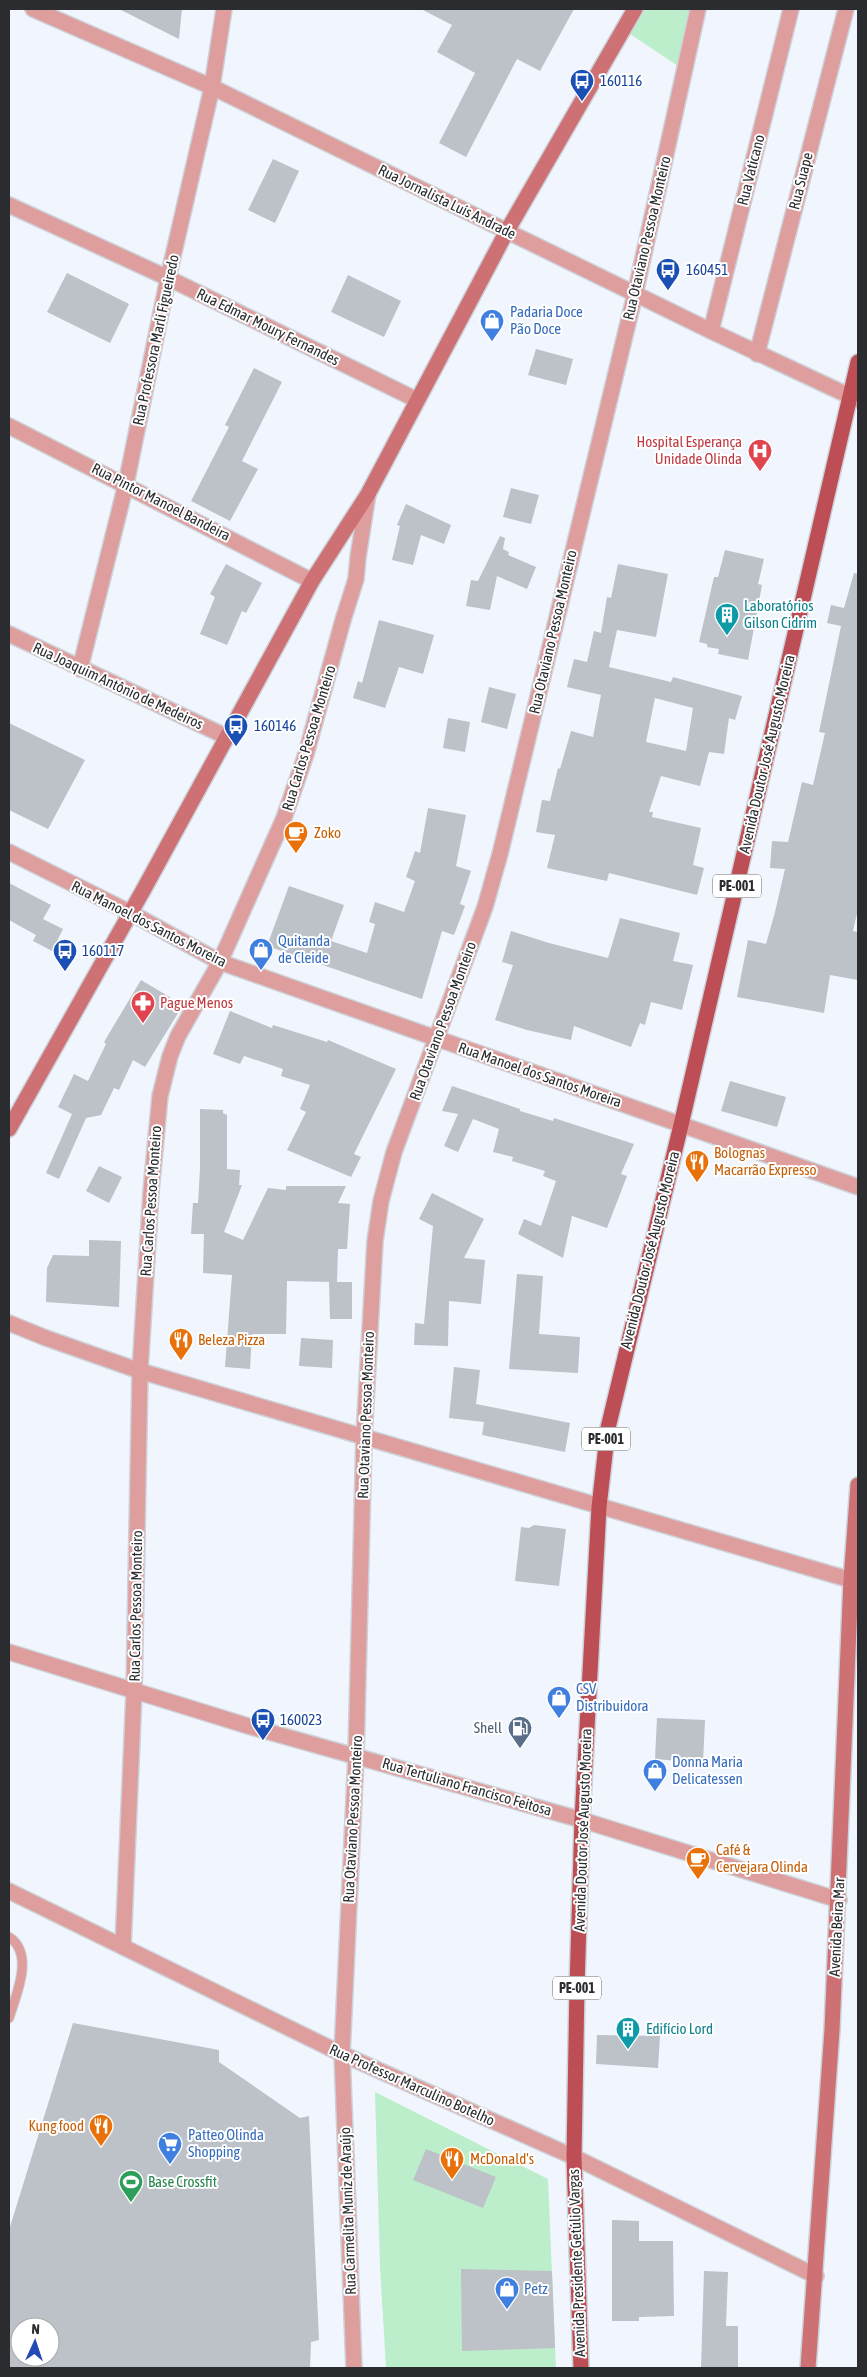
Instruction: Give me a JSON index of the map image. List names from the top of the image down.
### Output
{
  "streets": {
    "main road": [
      "Avenida Doutor José Augusto Moreira",
      "PE-001",
      "Avenida Beira Mar",
      "Avenida Presidente Getúlio Vargas"
    ],
    "street": [
      "Rua Vaticano",
      "Rua Suape",
      "Rua Jornalista Luís Andrade",
      "Rua Otaviano Pessoa Monteiro",
      "Rua Edmar Moury Fernandes",
      "Rua Professora Marli Figueiredo",
      "Rua Pintor Manoel Bandeira",
      "Rua Joaquim Antônio de Medeiros",
      "Rua Carlos Pessoa Monteiro",
      "Rua Manoel dos Santos Moreira",
      "Rua Tertuliano Francisco Feitosa",
      "Rua Professor Marculino Botelho",
      "Rua Carmelita Muniz de Araújo"
    ]
  },
  "crossings": [
    ["Rua Vaticano", "Rua Jornalista Luís Andrade"],
    ["Rua Suape", "Rua Jornalista Luís Andrade"],
    ["Rua Jornalista Luís Andrade", "Rua Otaviano Pessoa Monteiro"],
    ["Rua Jornalista Luís Andrade", "Rua Professora Marli Figueiredo"],
    ["Rua Jornalista Luís Andrade", "Avenida Doutor José Augusto Moreira"],
    ["Rua Otaviano Pessoa Monteiro", "Rua Manoel dos Santos Moreira"],
    ["Rua Otaviano Pessoa Monteiro", "Rua Tertuliano Francisco Feitosa"],
    ["Rua Otaviano Pessoa Monteiro", "Rua Professor Marculino Botelho"],
    ["Rua Otaviano Pessoa Monteiro", "Rua Carmelita Muniz de Araújo"],
    ["Rua Edmar Moury Fernandes", "Rua Professora Marli Figueiredo"],
    ["Rua Professora Marli Figueiredo", "Rua Pintor Manoel Bandeira"],
    ["Rua Professora Marli Figueiredo", "Rua Joaquim Antônio de Medeiros"],
    ["Rua Carlos Pessoa Monteiro", "Rua Manoel dos Santos Moreira"],
    ["Rua Carlos Pessoa Monteiro", "Rua Tertuliano Francisco Feitosa"],
    ["Rua Carlos Pessoa Monteiro", "Rua Professor Marculino Botelho"],
    ["Avenida Doutor José Augusto Moreira", "Rua Manoel dos Santos Moreira"],
    ["Avenida Doutor José Augusto Moreira", "Rua Tertuliano Francisco Feitosa"],
    ["Avenida Doutor José Augusto Moreira", "Rua Professor Marculino Botelho"],
    ["Avenida Doutor José Augusto Moreira", "Avenida Presidente Getúlio Vargas"],
    ["Rua Tertuliano Francisco Feitosa", "Avenida Beira Mar"],
    ["Avenida Beira Mar", "Rua Professor Marculino Botelho"],
    ["Rua Professor Marculino Botelho", "Rua Carmelita Muniz de Araújo"],
    ["Rua Professor Marculino Botelho", "Avenida Presidente Getúlio Vargas"]
  ],
  "places": {
    "bus stop": [
      "160116",
      "160451",
      "160146",
      "160117",
      "160023"
    ],
    "shop": [
      "Padaria Doce Pão Doce",
      "Quitanda de Cleide",
      "CSV Distribuidora",
      "Donna Maria Delicatessen",
      "Petz"
    ],
    "hospital": ["Hospital Esperança Unidade Olinda"],
    "building": ["Laboratórios Gilson Cidrim", "Edifício Lord"],
    "cafe": ["Zoko", "Café & Cervejara Olinda"],
    "pharmacy": ["Pague Menos"],
    "restaurant": [
      "Bolognas Macarrão Expresso",
      "Beleza Pizza",
      "Kung food",
      "McDonald's"
    ],
    "fuel station": ["Shell"],
    "supermarket": ["Patteo Olinda Shopping"],
    "sports": ["Base Crossfit"]
  },
  "north": "top"
}
